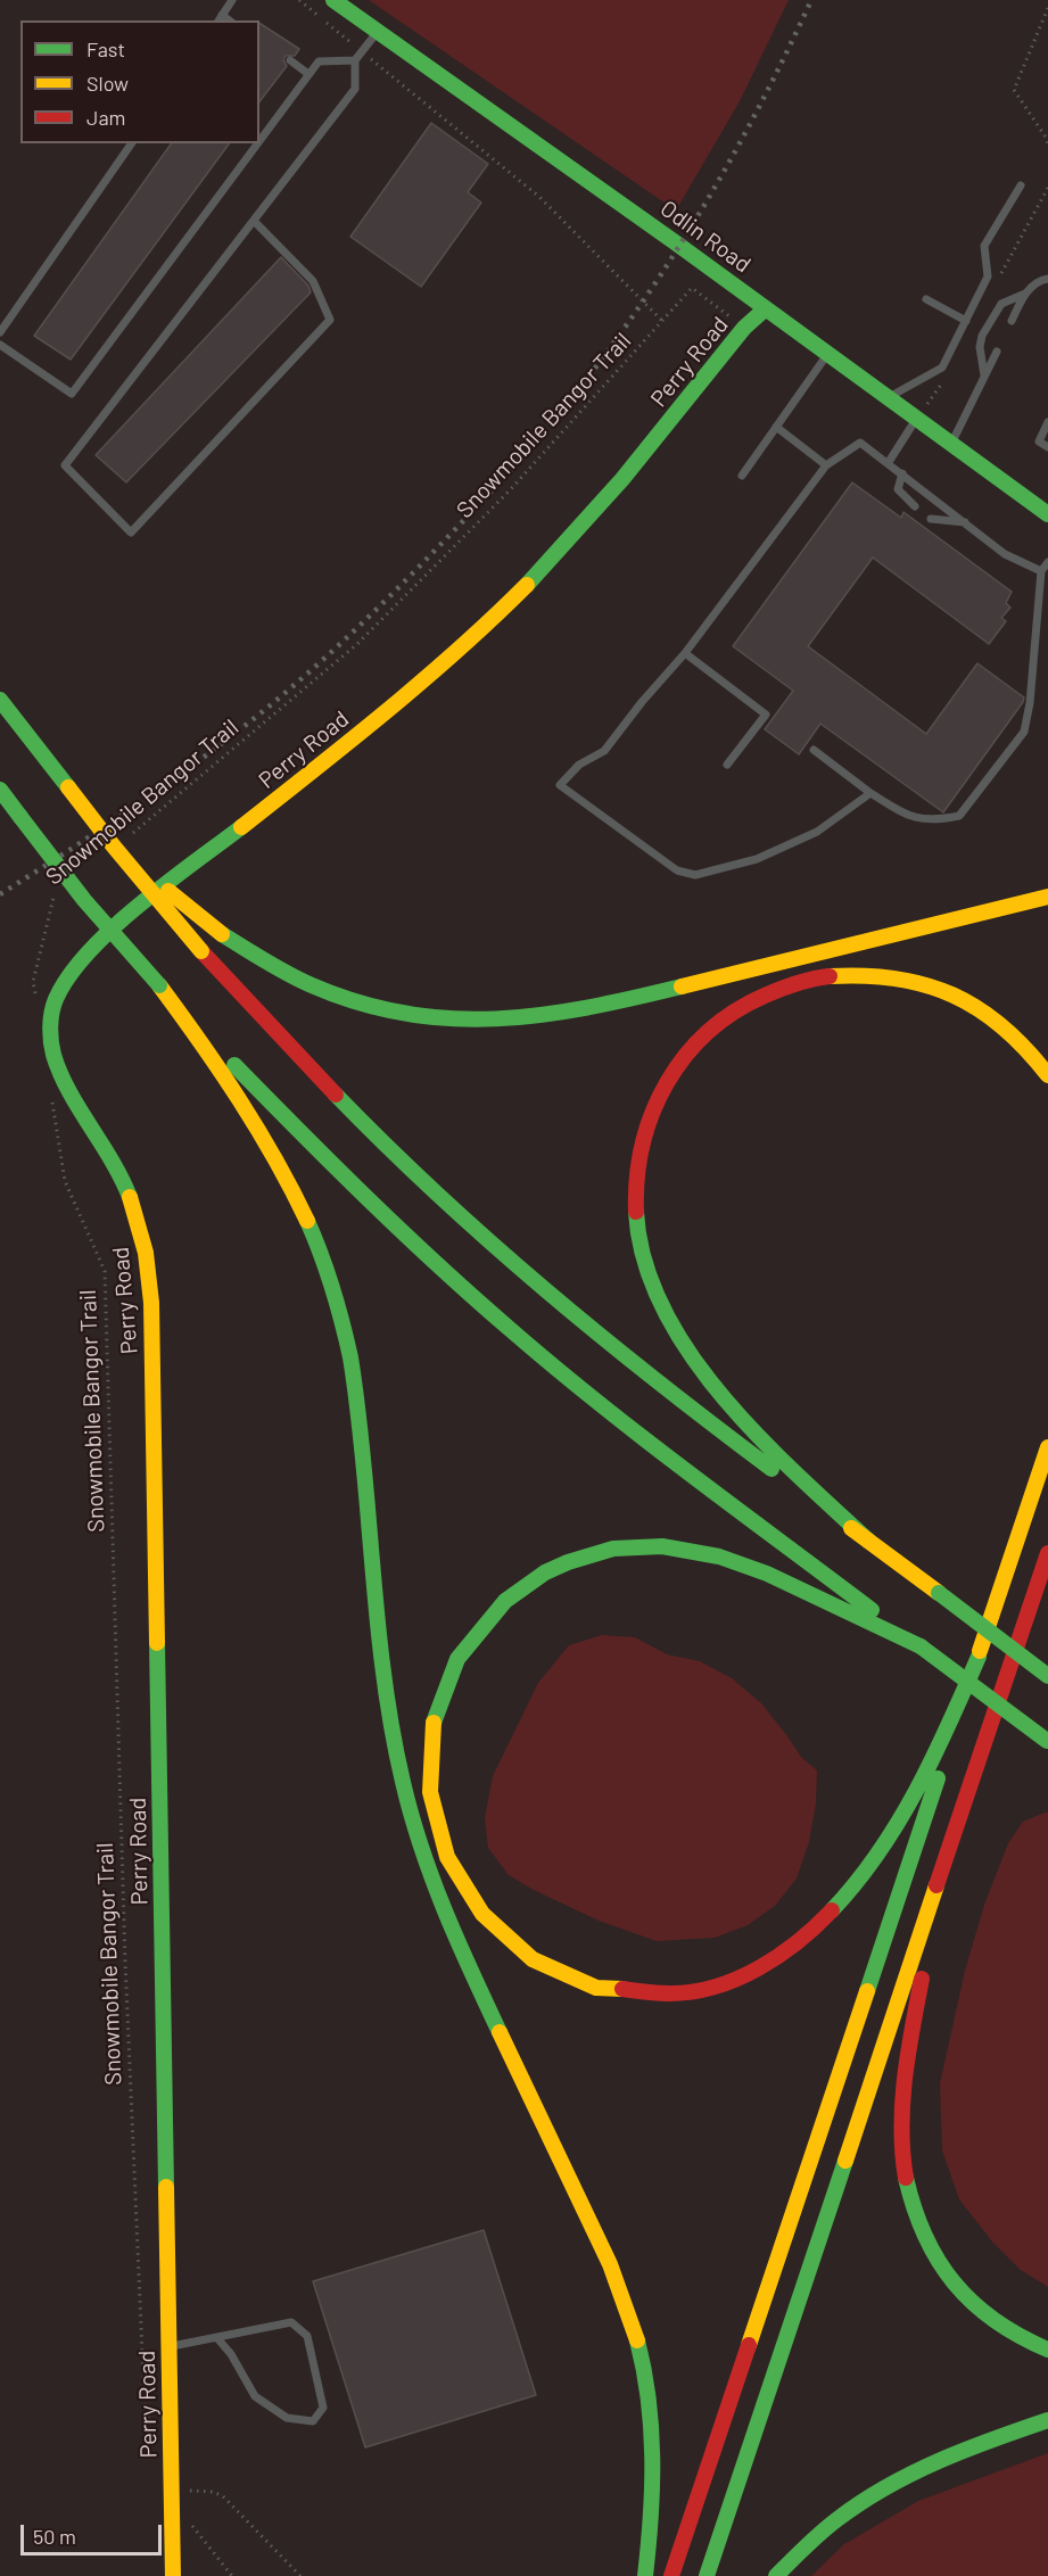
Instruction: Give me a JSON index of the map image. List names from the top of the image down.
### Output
{
  "streets": {
    "main road": ["Odlin Road", "Perry Road"],
    "path": ["Snowmobile Bangor Trail"]
  },
  "crossings": [
    ["Odlin Road", "Perry Road"],
    ["Perry Road", "Snowmobile Bangor Trail"]
  ],
  "legend": ["Fast", "Slow", "Jam"],
  "scale_bar": "50 m"
}
